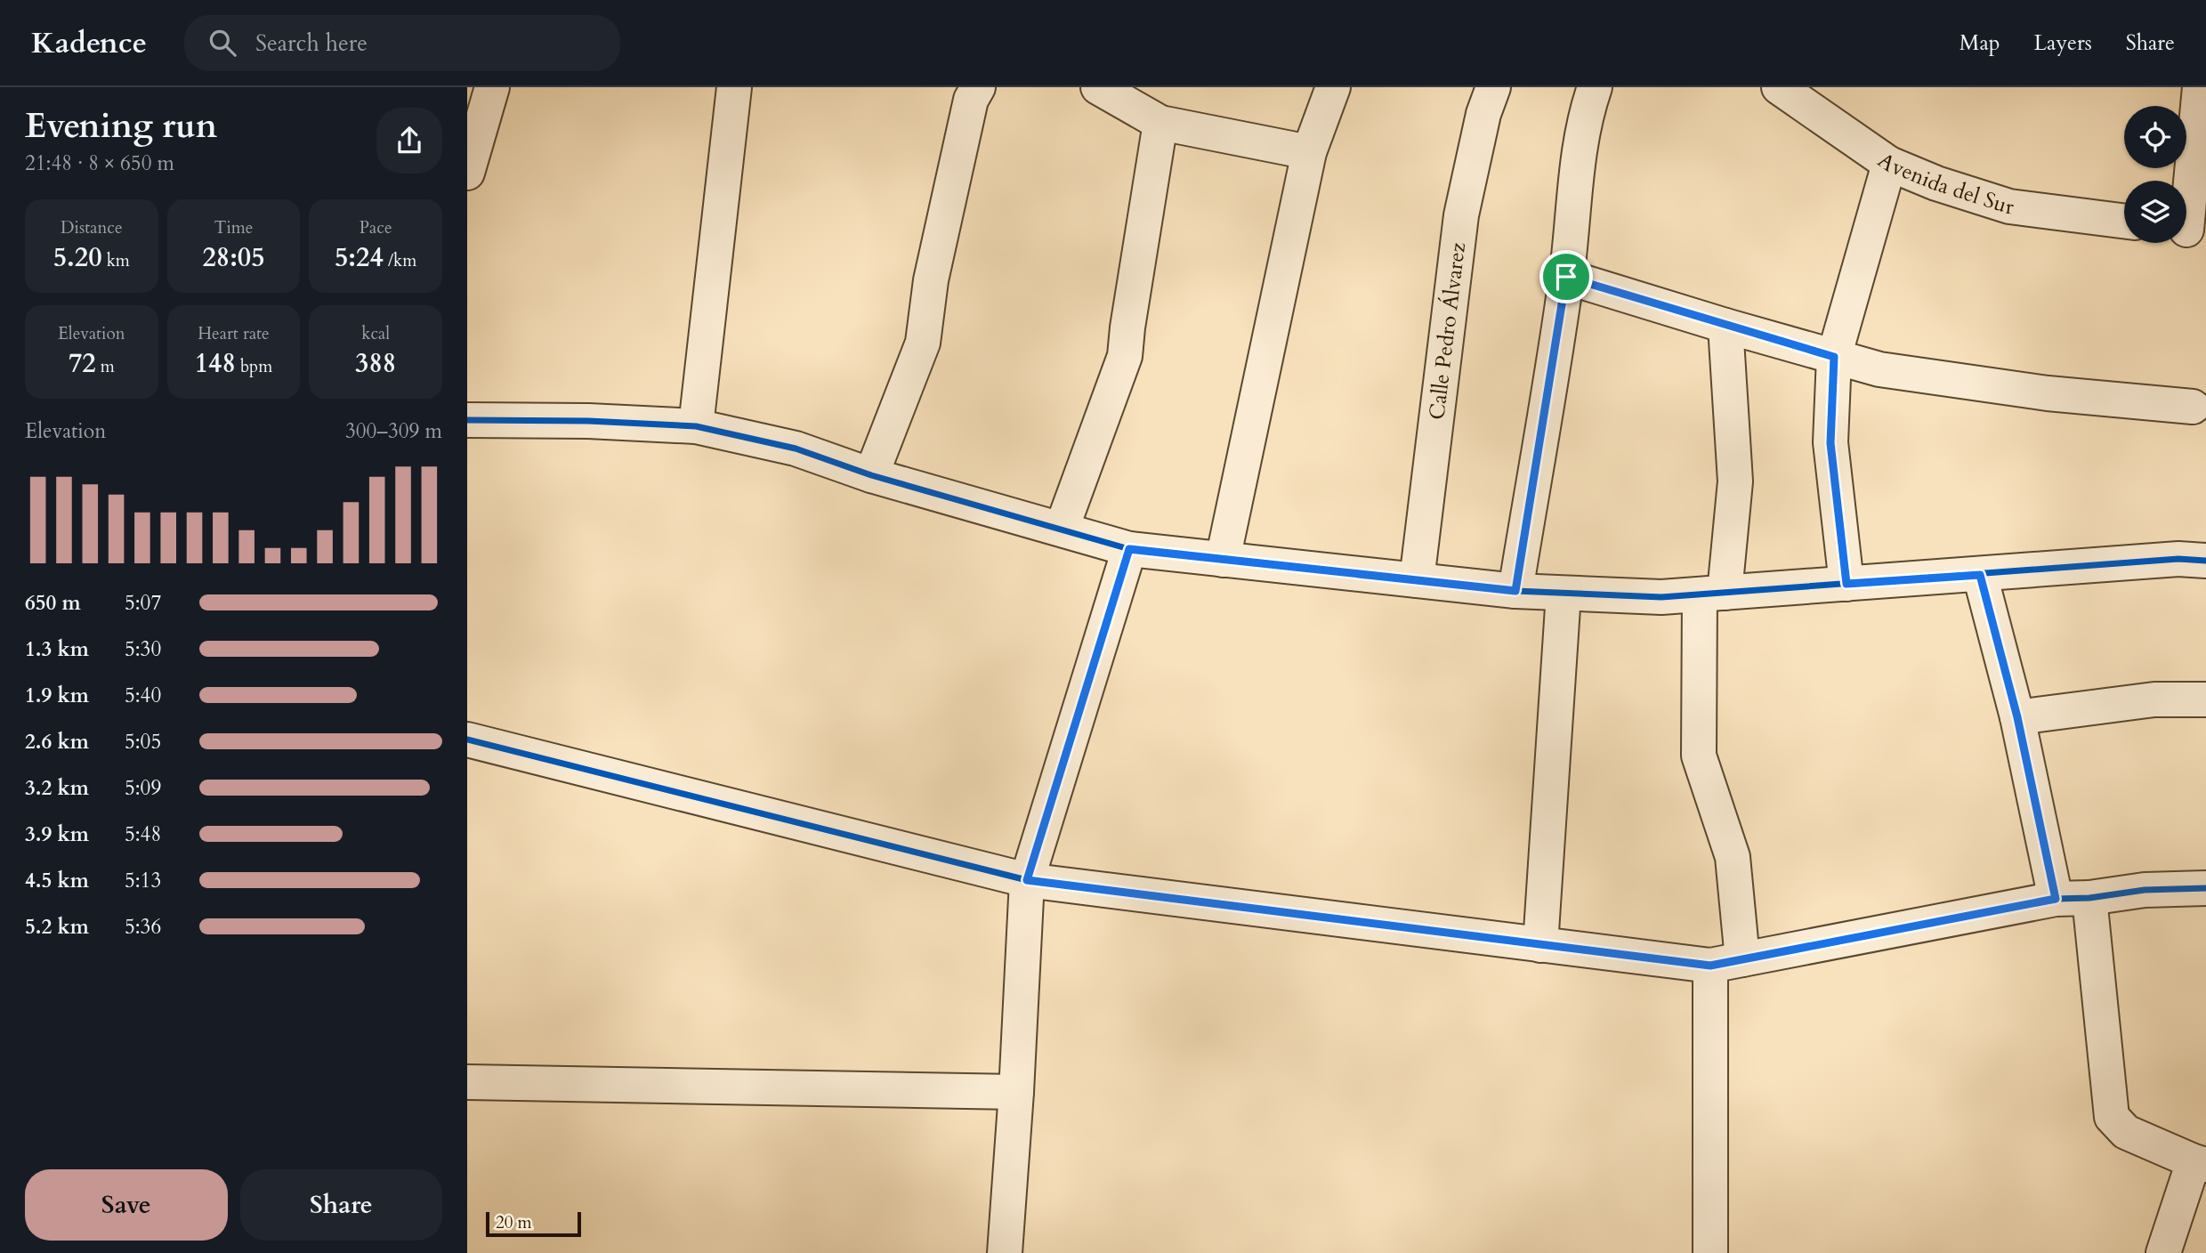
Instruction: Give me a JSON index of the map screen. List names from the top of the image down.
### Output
{
  "streets": {
    "street": ["Avenida del Sur", "Calle Pedro Álvarez"]
  },
  "scale_bar": "20 m",
  "page": {
    "header": "Kadence",
    "search": "Search here",
    "nav": ["Map", "Layers", "Share"],
    "heading": ["Evening run", "21:48 · 8 × 650 m"],
    "stats": [
      ["Distance", "5.20 km"],
      ["Time", "28:05"],
      ["Pace", "5:24 /km"],
      ["Elevation", "72 m"],
      ["Heart rate", "148 bpm"],
      ["kcal", "388"]
    ],
    "chart": ["Elevation", "300–309 m"],
    "list": [
      {
        "name": "650 m",
        "note": "5:07"
      },
      {
        "name": "1.3 km",
        "note": "5:30"
      },
      {
        "name": "1.9 km",
        "note": "5:40"
      },
      {
        "name": "2.6 km",
        "note": "5:05"
      },
      {
        "name": "3.2 km",
        "note": "5:09"
      },
      {
        "name": "3.9 km",
        "note": "5:48"
      },
      {
        "name": "4.5 km",
        "note": "5:13"
      },
      {
        "name": "5.2 km",
        "note": "5:36"
      }
    ],
    "buttons": ["Save", "Share"],
    "scale": "20 m"
  }
}
